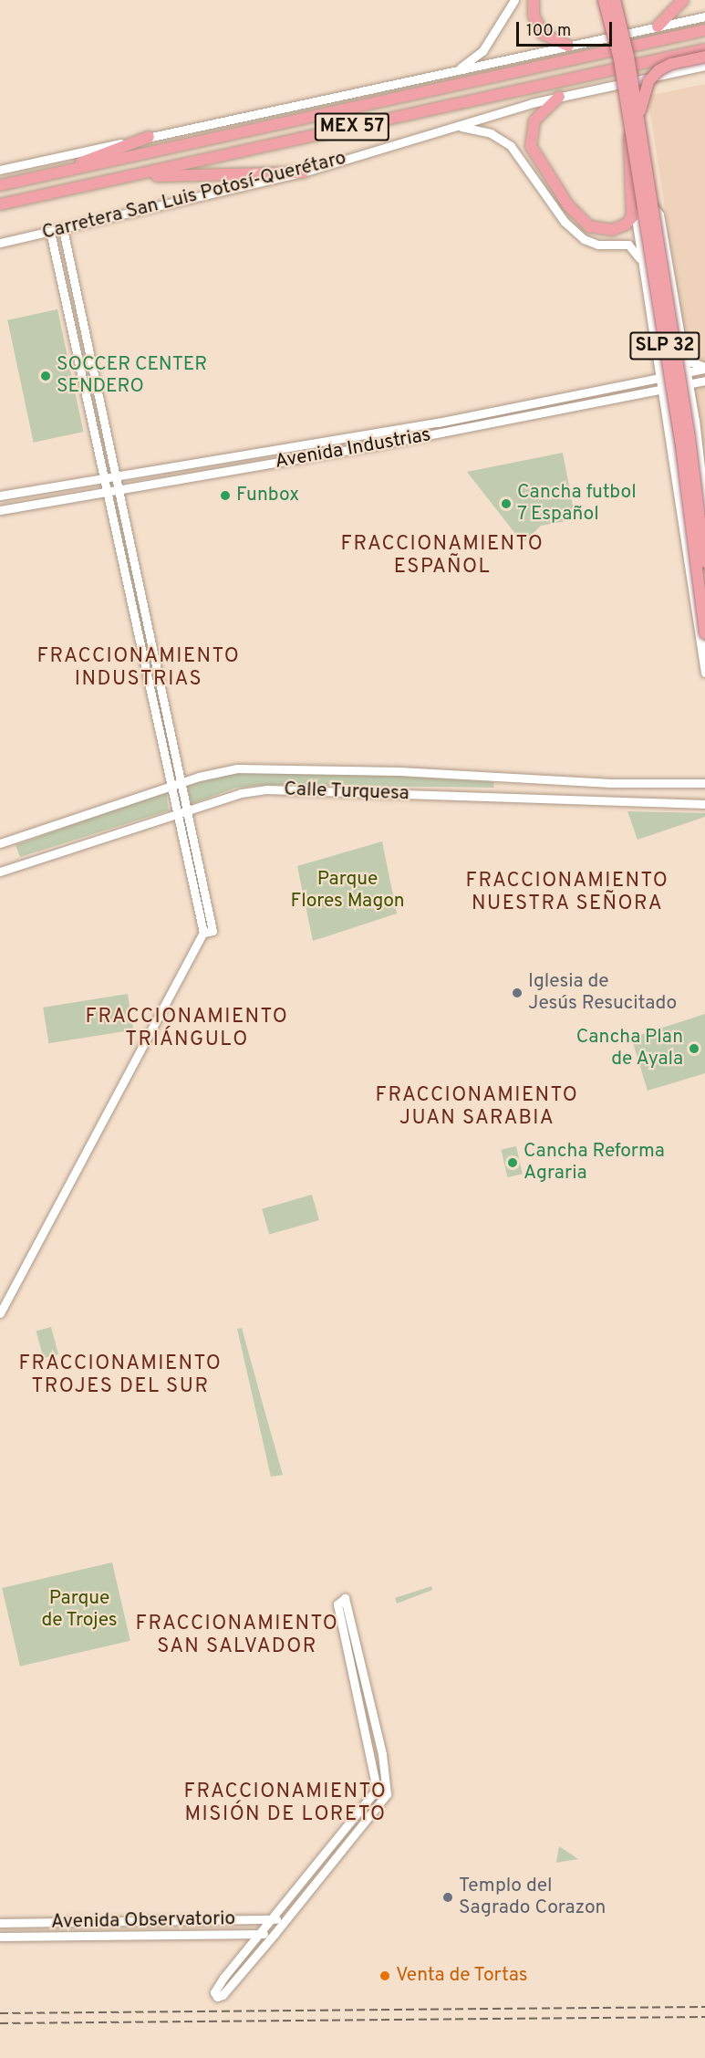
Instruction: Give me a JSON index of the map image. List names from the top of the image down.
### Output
{
  "streets": {
    "highway": ["MEX 57", "SLP 32"],
    "main road": [
      "Carretera San Luis Potosí-Querétaro",
      "Avenida Industrias",
      "Calle Turquesa",
      "Avenida Observatorio"
    ]
  },
  "crossings": [
    ["SLP 32", "Avenida Industrias"]
  ],
  "districts": [
    "FRACCIONAMIENTO ESPAÑOL",
    "FRACCIONAMIENTO INDUSTRIAS",
    "FRACCIONAMIENTO NUESTRA SEÑORA",
    "FRACCIONAMIENTO TRIÁNGULO",
    "FRACCIONAMIENTO JUAN SARABIA",
    "FRACCIONAMIENTO TROJES DEL SUR",
    "FRACCIONAMIENTO SAN SALVADOR",
    "FRACCIONAMIENTO MISIÓN DE LORETO"
  ],
  "parks": ["Parque Flores Magon", "Parque de Trojes"],
  "places": [
    "SOCCER CENTER SENDERO",
    "Funbox",
    "Cancha futbol 7 Español",
    "Iglesia de Jesús Resucitado",
    "Cancha Plan de Ayala",
    "Cancha Reforma Agraria",
    "Templo del Sagrado Corazon",
    "Venta de Tortas"
  ],
  "scale_bar": "100 m"
}
